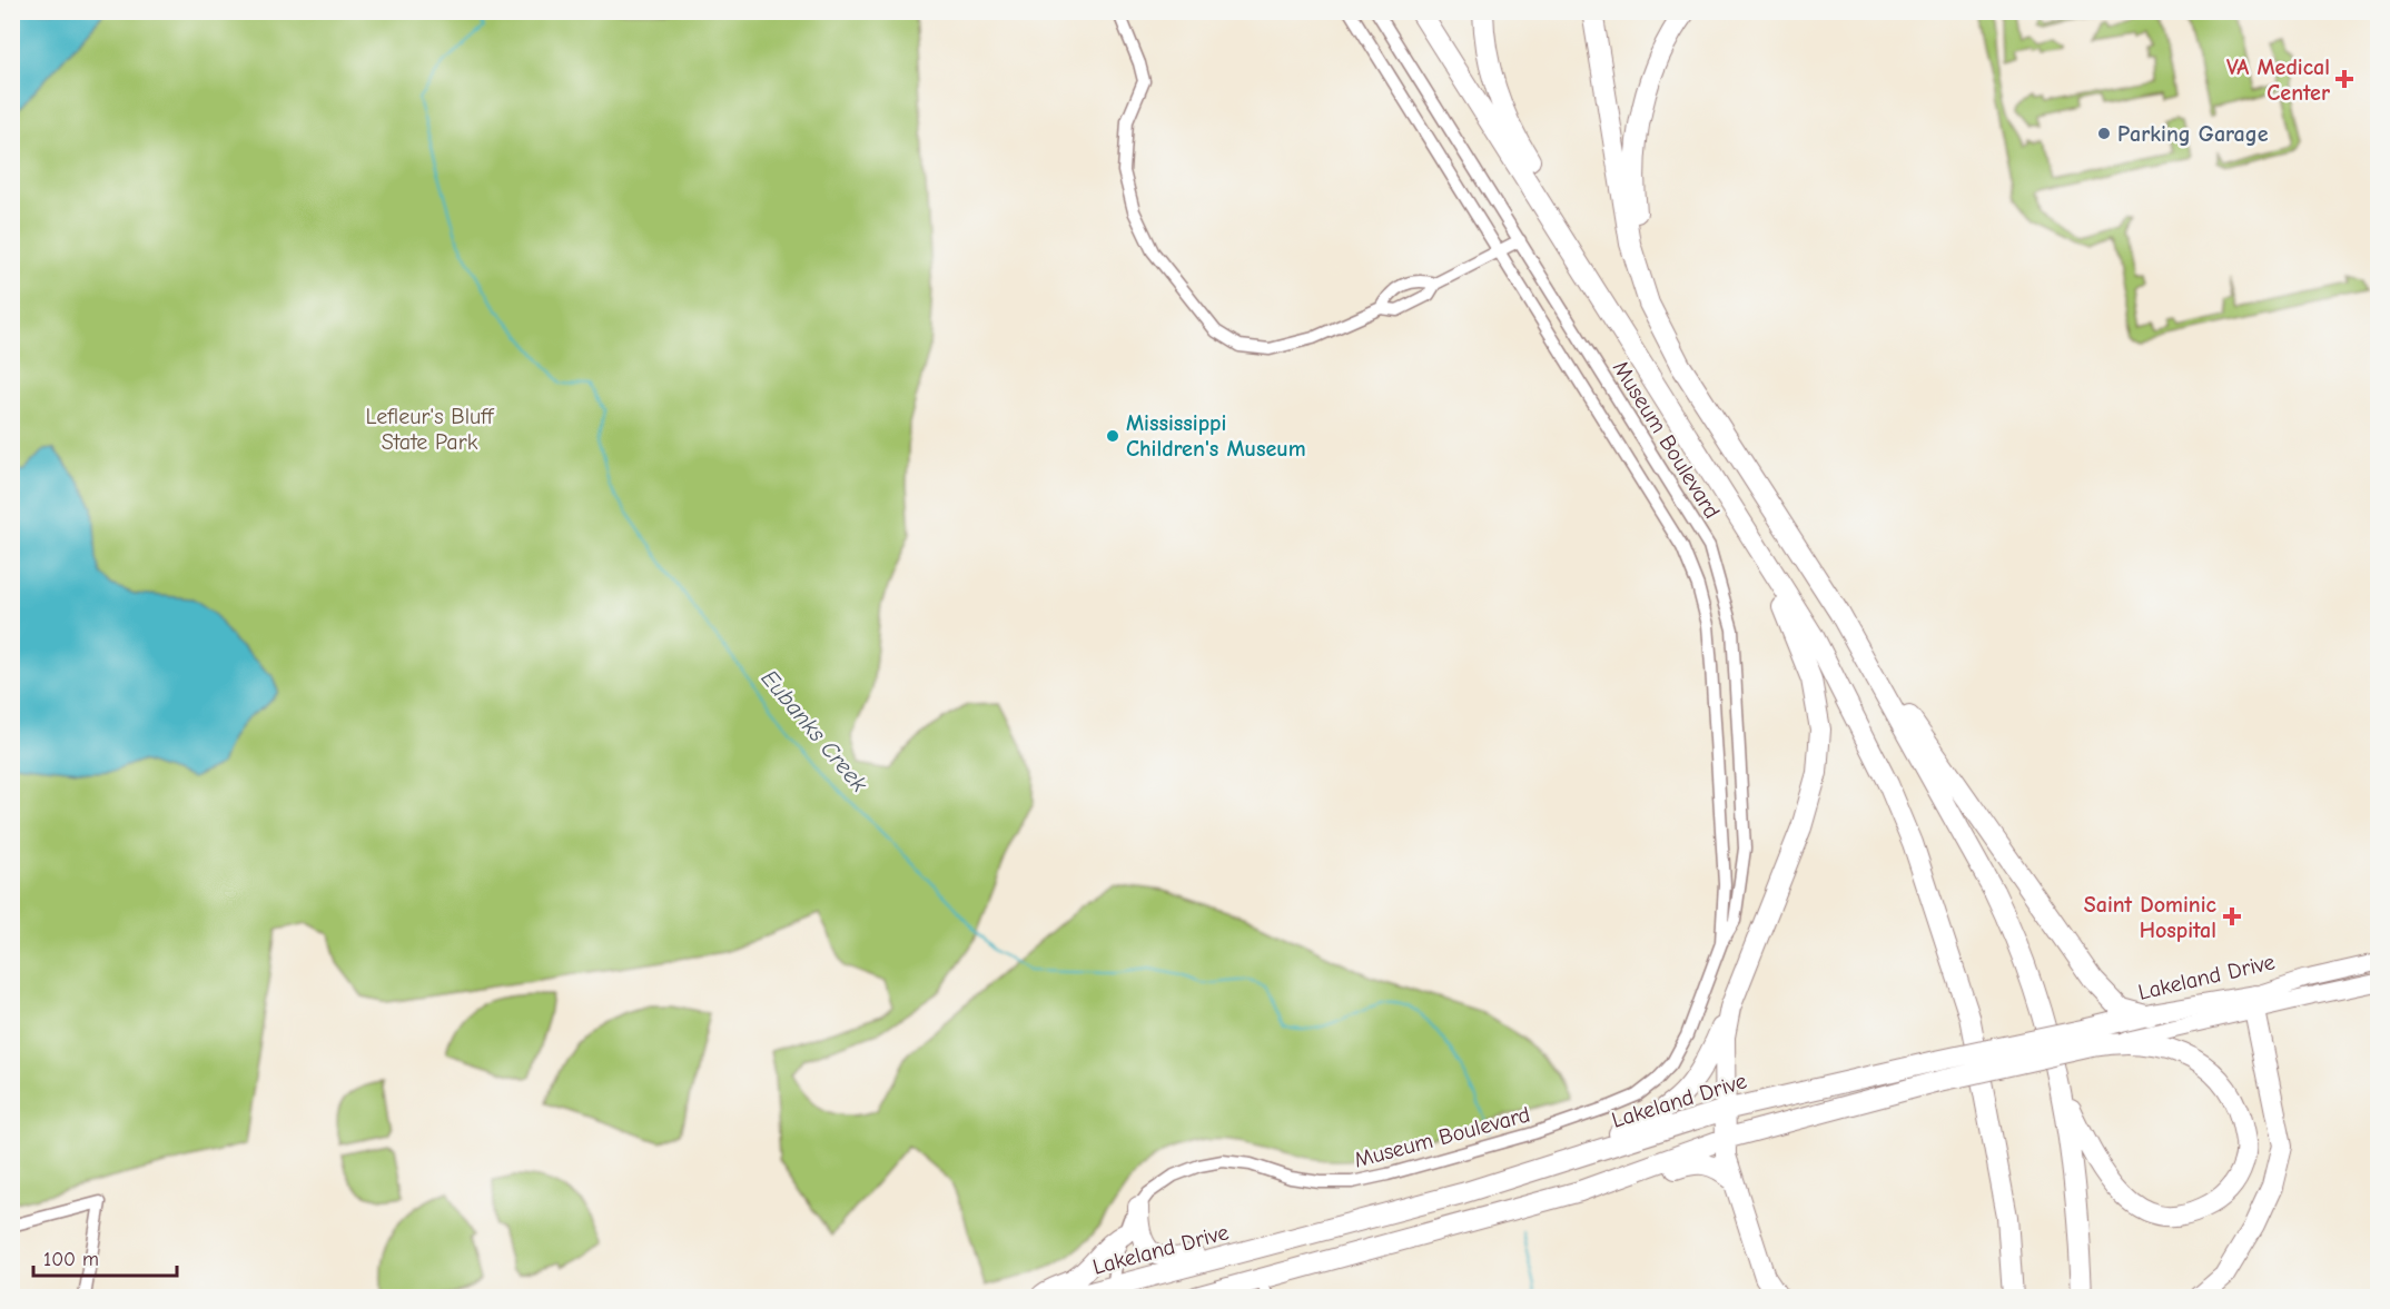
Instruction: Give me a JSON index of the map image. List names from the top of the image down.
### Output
{
  "streets": {
    "highway": ["Lakeland Drive"],
    "street": ["Museum Boulevard"]
  },
  "crossings": [
    ["Museum Boulevard", "Lakeland Drive"]
  ],
  "water": ["Eubanks Creek"],
  "parks": ["Lefleur's Bluff State Park"],
  "places": {
    "health": ["VA Medical Center", "Saint Dominic Hospital"],
    "other": ["Parking Garage", "Mississippi Children's Museum"]
  },
  "scale_bar": "100 m"
}
